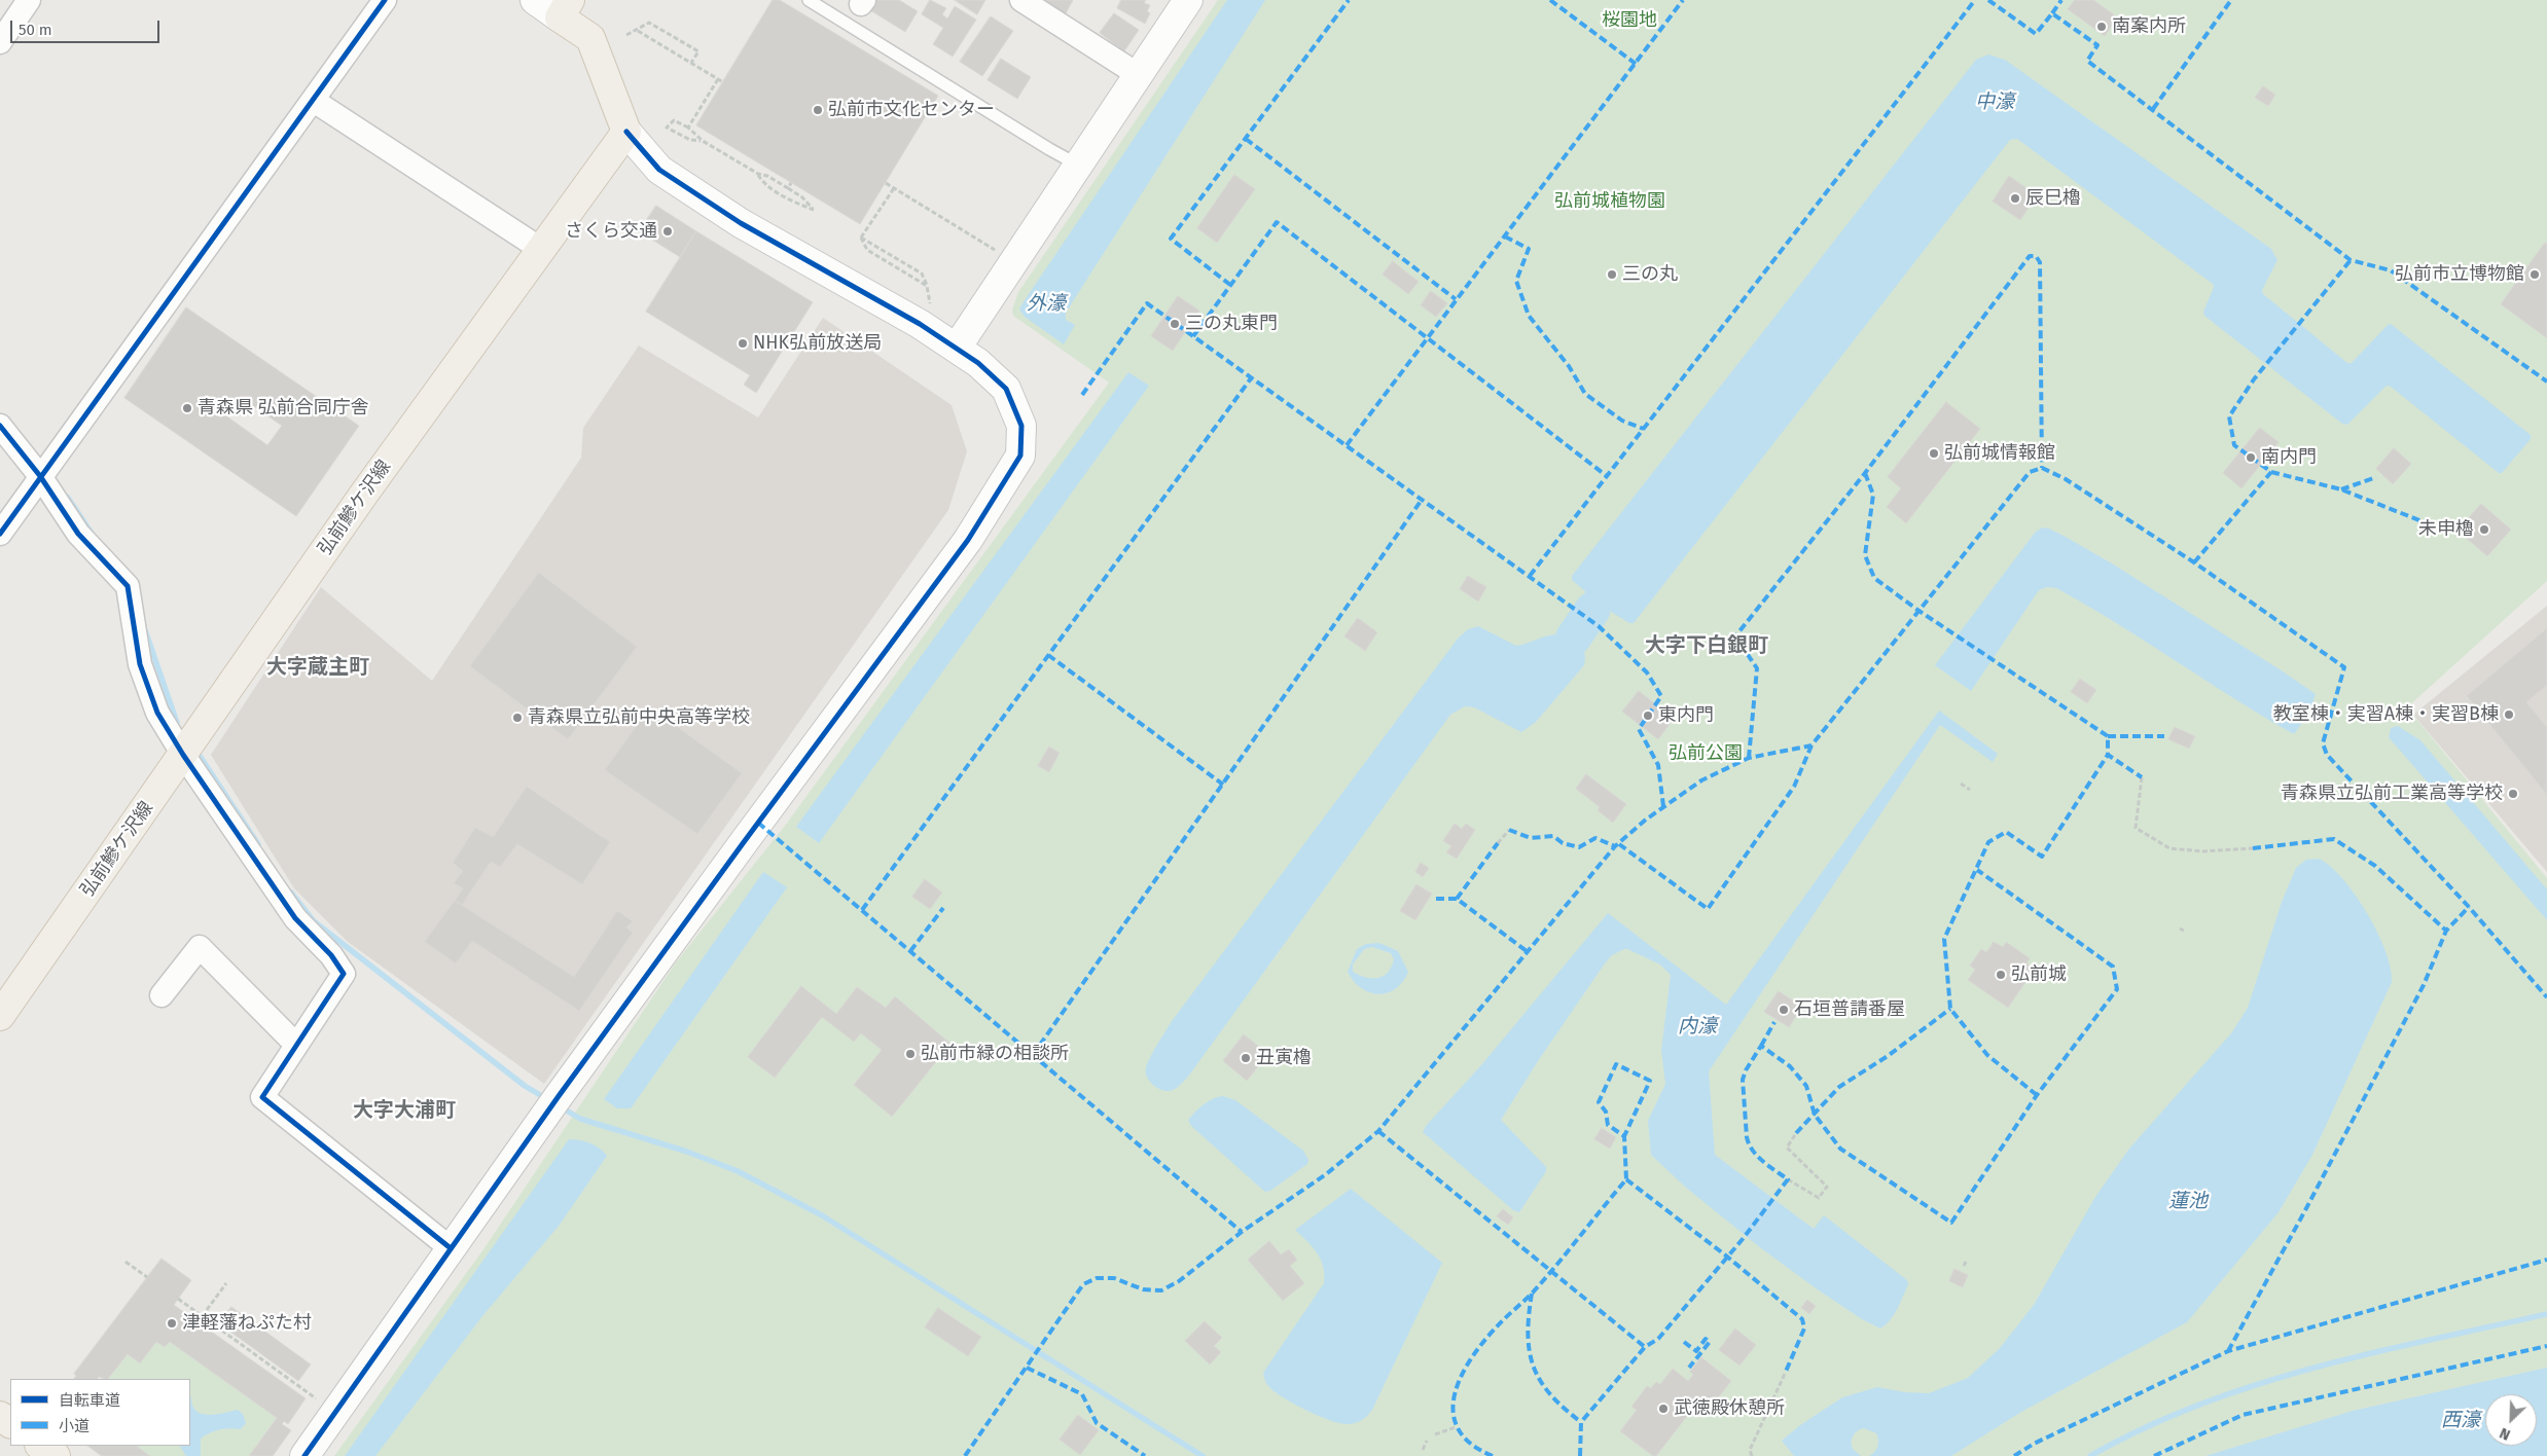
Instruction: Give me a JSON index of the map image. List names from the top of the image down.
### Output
{
  "streets": {
    "main road": ["弘前鰺ケ沢線"]
  },
  "districts": ["大字下白銀町", "大字蔵主町", "大字大浦町"],
  "water": [
    "中濠",
    "外濠",
    "内濠",
    "蓮池",
    "西濠"
  ],
  "parks": ["桜園地", "弘前城植物園", "弘前公園"],
  "places": [
    "南案内所",
    "弘前市文化センター",
    "辰巳櫓",
    "さくら交通",
    "三の丸",
    "弘前市立博物館",
    "三の丸東門",
    "NHK弘前放送局",
    "青森県 弘前合同庁舎",
    "弘前城情報館",
    "南内門",
    "未申櫓",
    "教室棟・実習A棟・実習B棟",
    "東内門",
    "青森県立弘前中央高等学校",
    "青森県立弘前工業高等学校",
    "弘前城",
    "石垣普請番屋",
    "弘前市緑の相談所",
    "丑寅櫓",
    "津軽藩ねぷた村",
    "武徳殿休憩所"
  ],
  "legend": ["自転車道", "小道"],
  "scale_bar": "50 m",
  "north": "bottom left"
}
